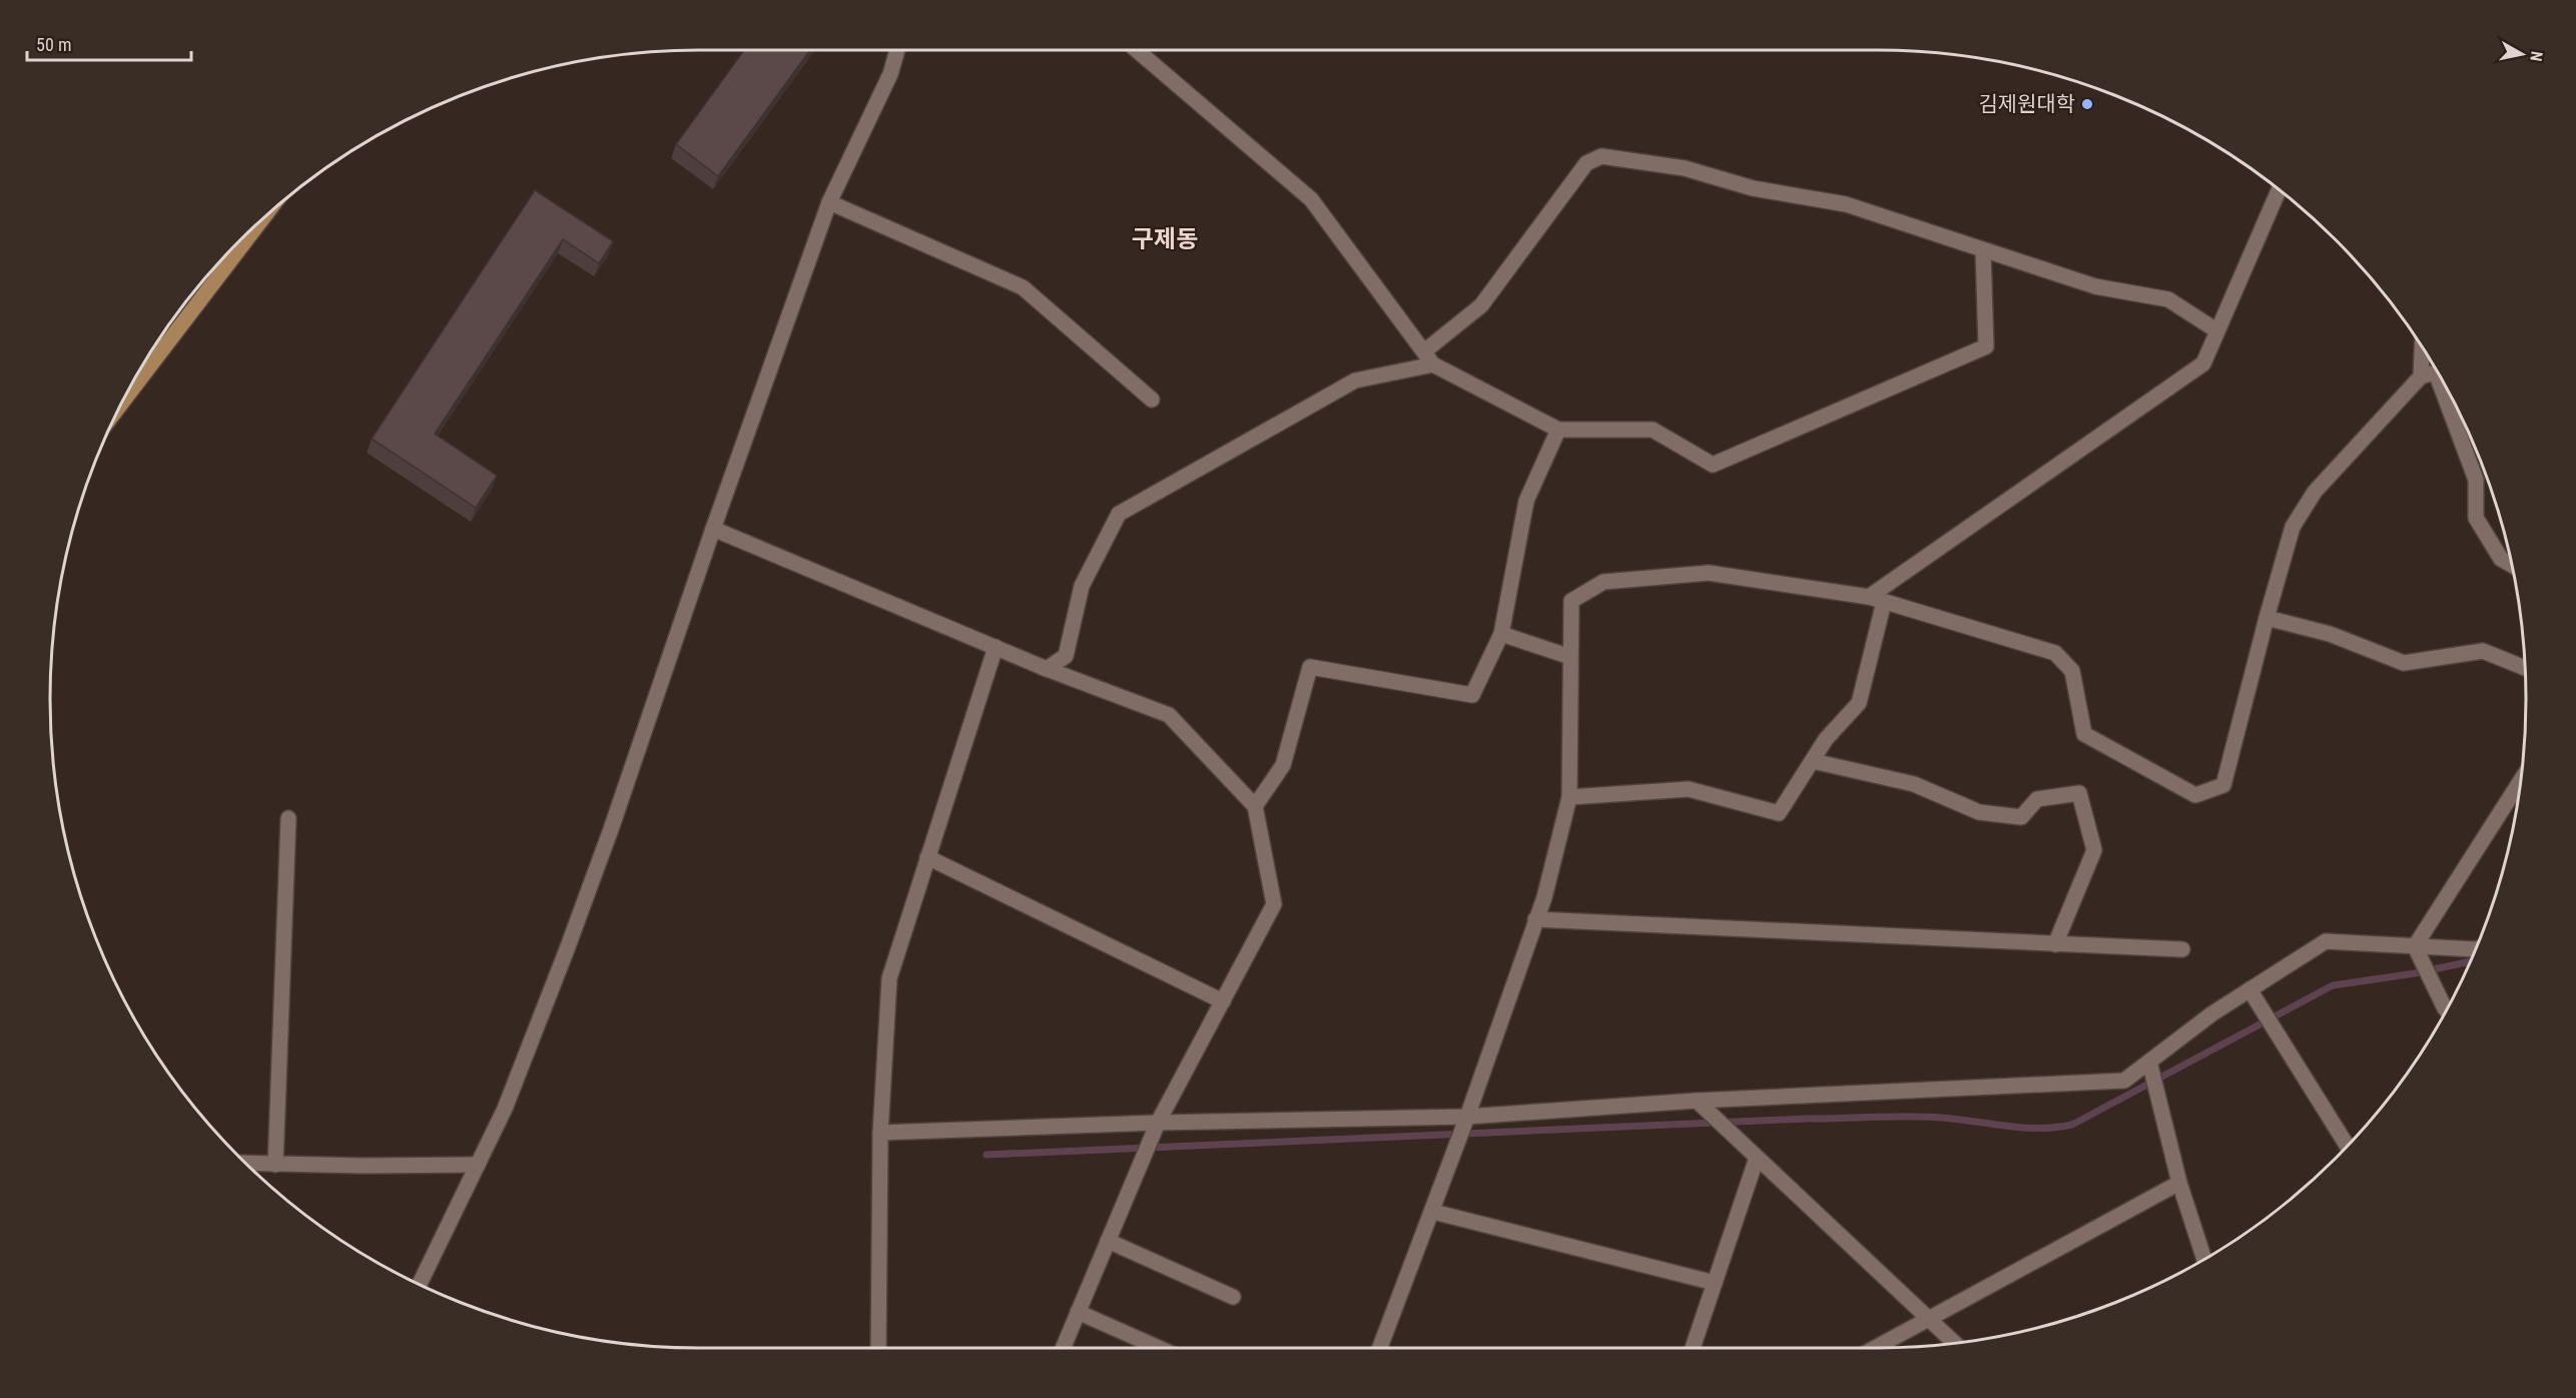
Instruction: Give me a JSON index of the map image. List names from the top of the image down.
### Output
{
  "districts": ["구제동"],
  "places": ["김제원대학"],
  "scale_bar": "50 m",
  "north": "right"
}
